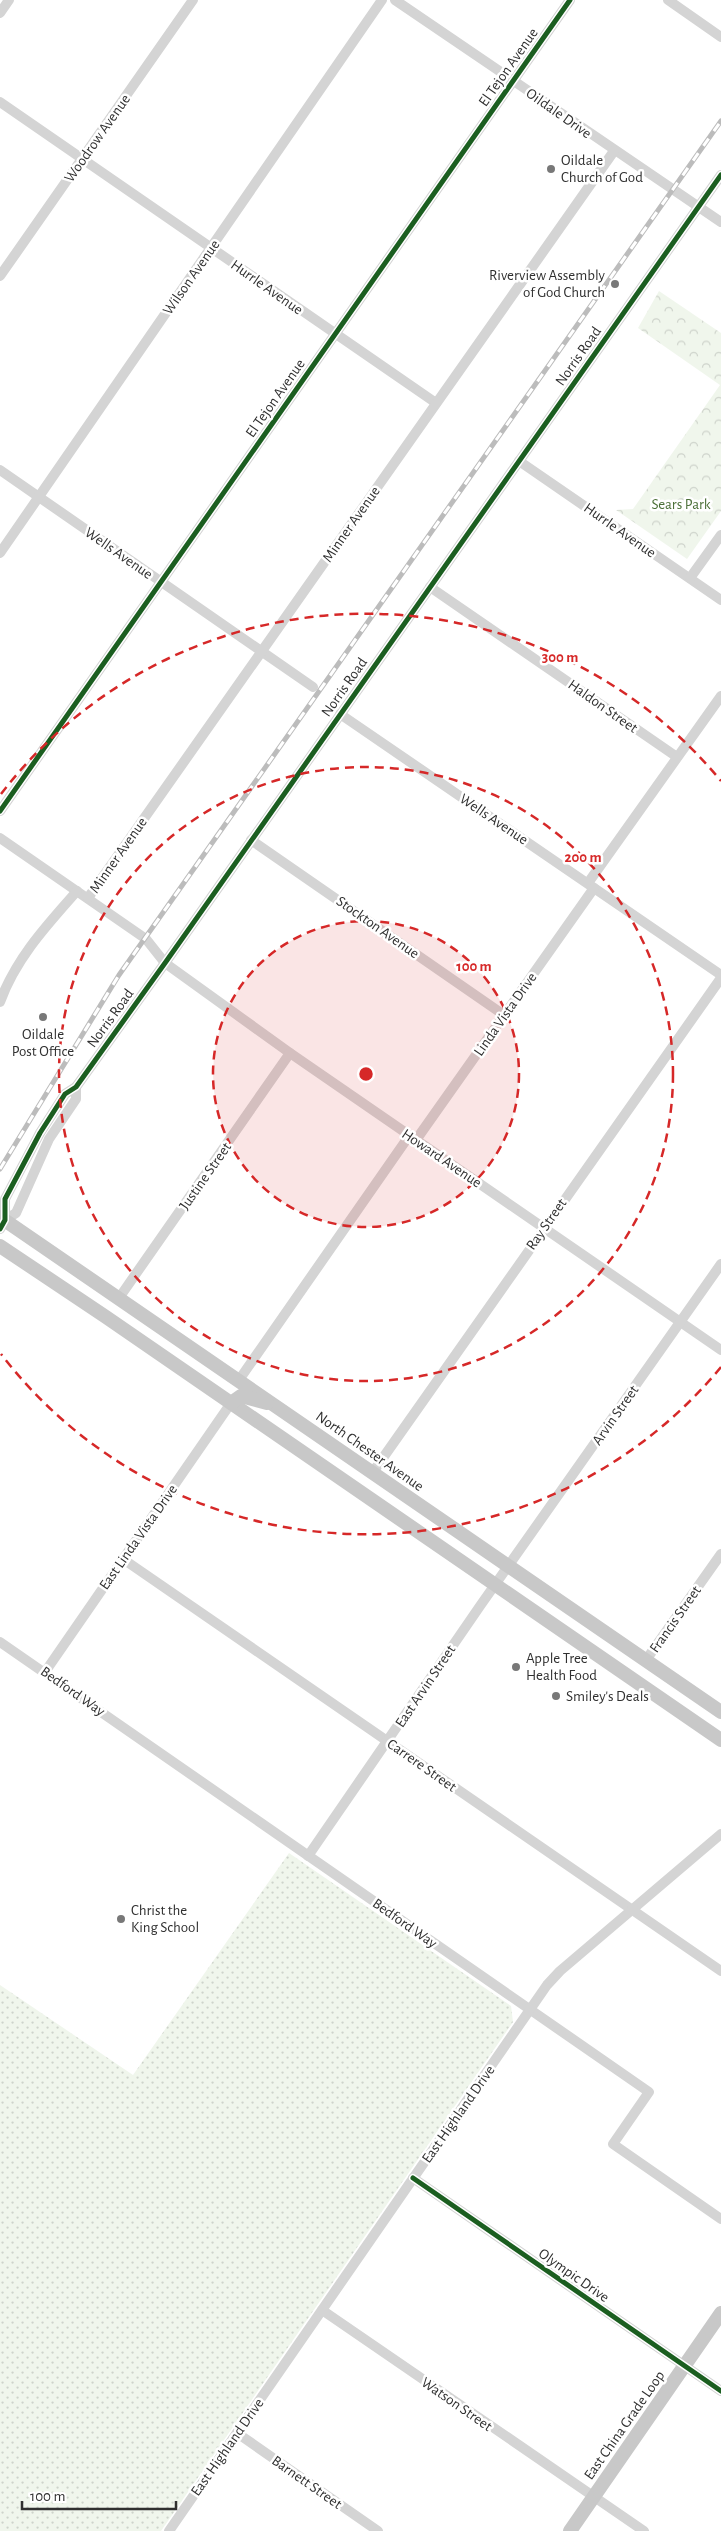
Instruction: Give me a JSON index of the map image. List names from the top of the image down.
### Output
{
  "streets": {
    "main road": ["North Chester Avenue", "East China Grade Loop"],
    "street": [
      "El Tejon Avenue",
      "Oildale Drive",
      "Woodrow Avenue",
      "Wilson Avenue",
      "Hurrle Avenue",
      "Norris Road",
      "Minner Avenue",
      "Wells Avenue",
      "Haldon Street",
      "Stockton Avenue",
      "Linda Vista Drive",
      "Howard Avenue",
      "Justine Street",
      "Ray Street",
      "Arvin Street",
      "East Linda Vista Drive",
      "Francis Street",
      "East Arvin Street",
      "Bedford Way",
      "Carrere Street",
      "East Highland Drive",
      "Olympic Drive",
      "Watson Street",
      "Barnett Street"
    ]
  },
  "crossings": [
    ["El Tejon Avenue", "Oildale Drive"],
    ["El Tejon Avenue", "Hurrle Avenue"],
    ["El Tejon Avenue", "Wells Avenue"],
    ["Oildale Drive", "Norris Road"],
    ["Oildale Drive", "Minner Avenue"],
    ["Woodrow Avenue", "Hurrle Avenue"],
    ["Wilson Avenue", "Hurrle Avenue"],
    ["Wilson Avenue", "Wells Avenue"],
    ["Hurrle Avenue", "Norris Road"],
    ["Hurrle Avenue", "Minner Avenue"],
    ["Norris Road", "Wells Avenue"],
    ["Norris Road", "Haldon Street"],
    ["Norris Road", "Stockton Avenue"],
    ["Norris Road", "Howard Avenue"],
    ["Norris Road", "North Chester Avenue"],
    ["Minner Avenue", "Wells Avenue"],
    ["Minner Avenue", "Howard Avenue"],
    ["Wells Avenue", "Linda Vista Drive"],
    ["Wells Avenue", "Ray Street"],
    ["Haldon Street", "Linda Vista Drive"],
    ["Stockton Avenue", "Linda Vista Drive"],
    ["Linda Vista Drive", "Howard Avenue"],
    ["Linda Vista Drive", "North Chester Avenue"],
    ["Howard Avenue", "Justine Street"],
    ["Howard Avenue", "Ray Street"],
    ["Howard Avenue", "Arvin Street"],
    ["Justine Street", "North Chester Avenue"],
    ["Ray Street", "North Chester Avenue"],
    ["Arvin Street", "North Chester Avenue"],
    ["Arvin Street", "East Arvin Street"],
    ["North Chester Avenue", "Francis Street"],
    ["North Chester Avenue", "East Arvin Street"],
    ["East Linda Vista Drive", "Bedford Way"],
    ["East Linda Vista Drive", "Carrere Street"],
    ["East Arvin Street", "Bedford Way"],
    ["East Arvin Street", "Carrere Street"],
    ["Bedford Way", "East Highland Drive"],
    ["Carrere Street", "East Highland Drive"],
    ["East Highland Drive", "Olympic Drive"],
    ["East Highland Drive", "Watson Street"],
    ["East Highland Drive", "Barnett Street"],
    ["Olympic Drive", "East China Grade Loop"],
    ["Watson Street", "East China Grade Loop"]
  ],
  "parks": ["Sears Park"],
  "places": [
    "Oildale Church of God",
    "Riverview Assembly of God Church",
    "Oildale Post Office",
    "Apple Tree Health Food",
    "Smiley's Deals",
    "Christ the King School"
  ],
  "scale_bar": "100 m",
  "rings": ["300 m", "200 m", "100 m"]
}
